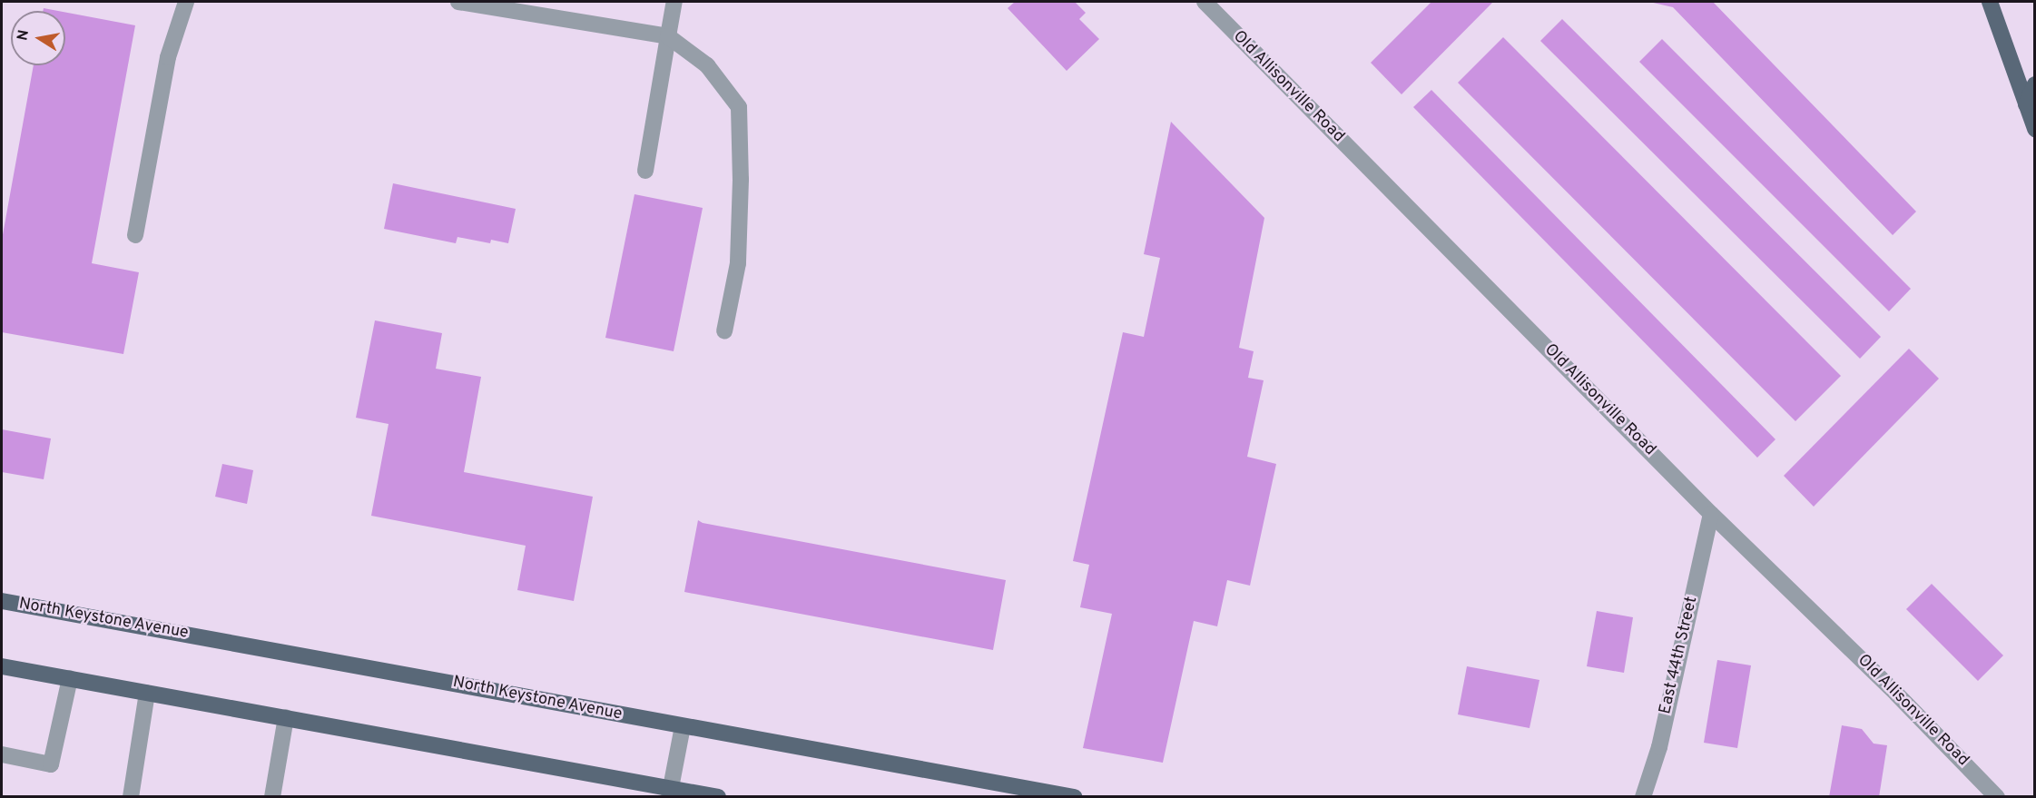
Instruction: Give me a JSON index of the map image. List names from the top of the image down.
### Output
{
  "streets": {
    "main road": ["North Keystone Avenue"],
    "street": ["Old Allisonville Road", "East 44th Street"]
  },
  "crossings": [
    ["Old Allisonville Road", "East 44th Street"]
  ],
  "north": "left"
}
